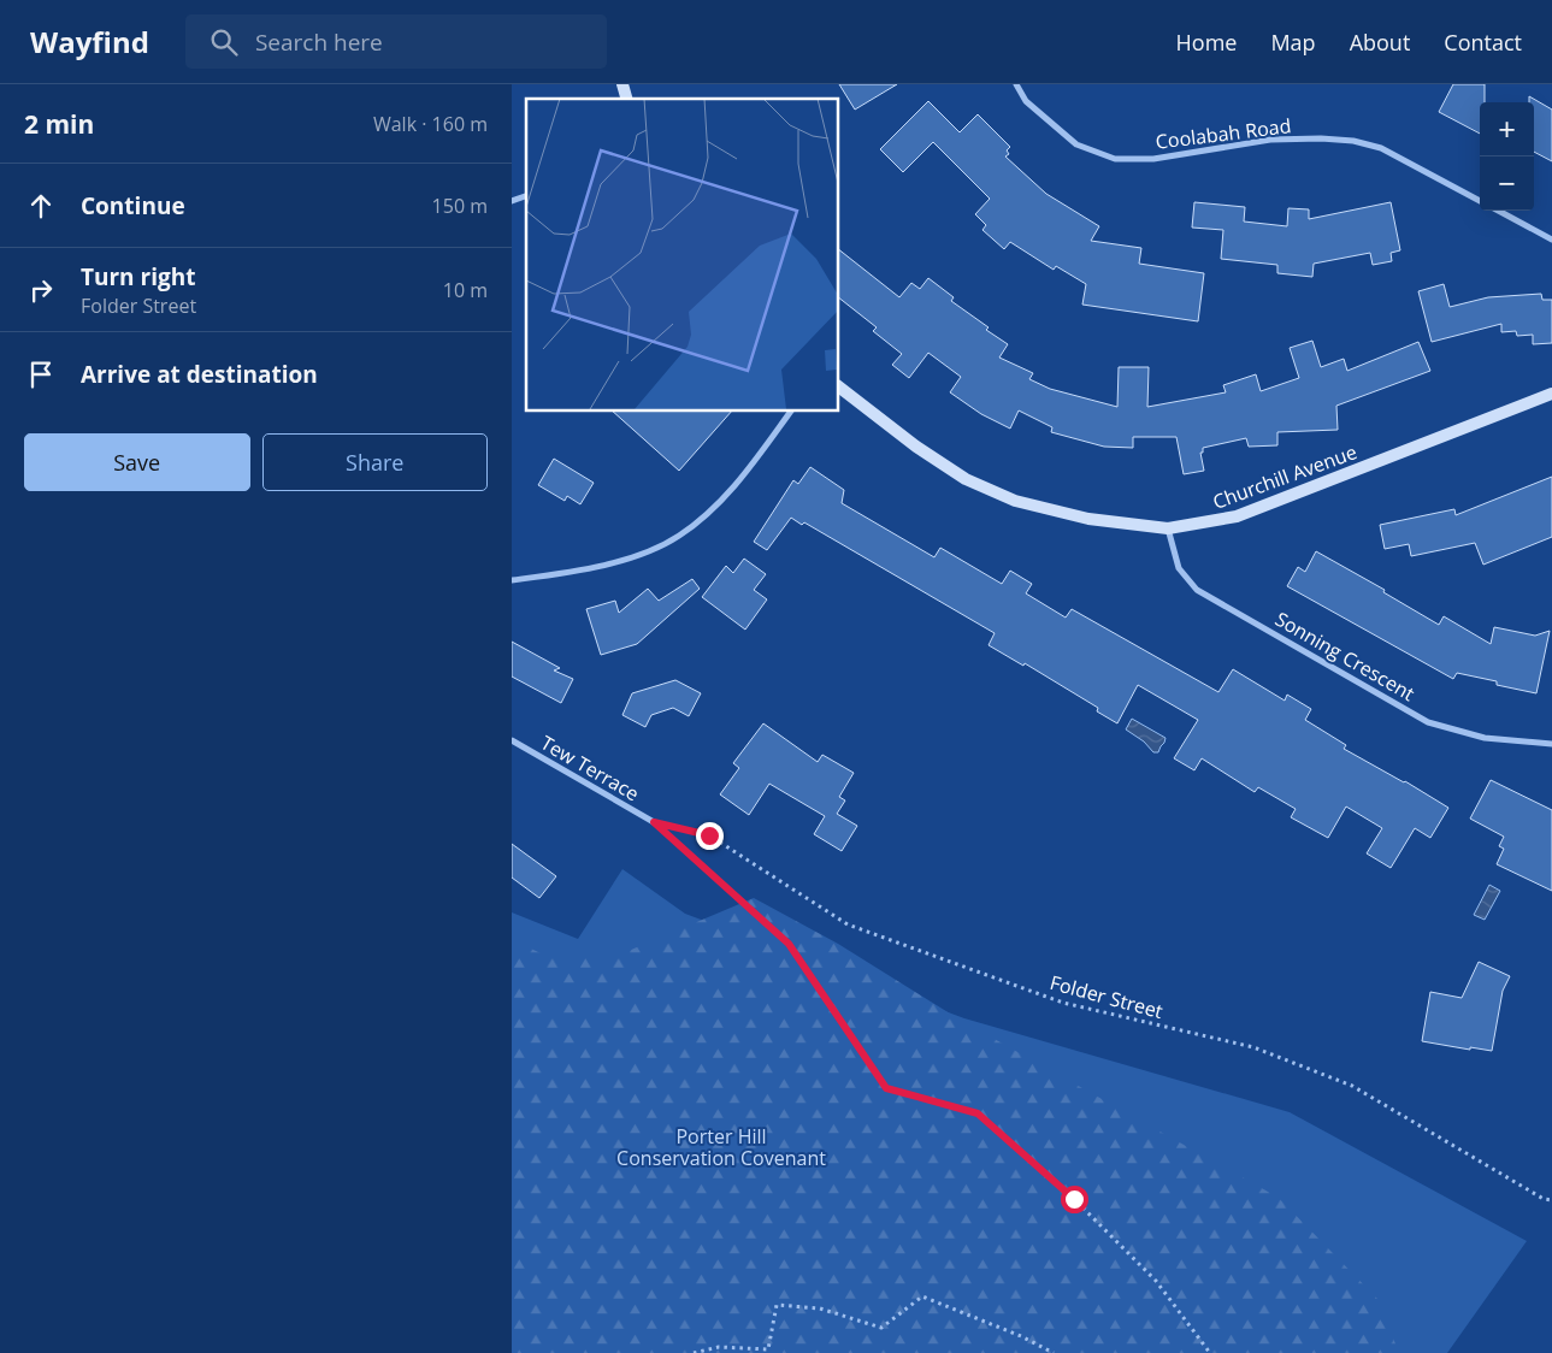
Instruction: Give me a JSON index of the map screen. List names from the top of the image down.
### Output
{
  "streets": {
    "street": [
      "Coolabah Road",
      "Churchill Avenue",
      "Sonning Crescent",
      "Tew Terrace"
    ],
    "path": ["Folder Street"]
  },
  "crossings": [
    ["Churchill Avenue", "Sonning Crescent"],
    ["Tew Terrace", "Folder Street"]
  ],
  "parks": ["Porter Hill Conservation Covenant"],
  "page": {
    "header": "Wayfind",
    "search": "Search here",
    "nav": [
      "Home",
      "Map",
      "About",
      "Contact"
    ],
    "heading": ["2 min", "Walk · 160 m"],
    "map_buttons": ["+", "−"],
    "list": [
      ["Continue", "150 m"],
      ["Turn right", "Folder Street", "10 m"],
      "Arrive at destination"
    ],
    "buttons": ["Save", "Share"]
  }
}
